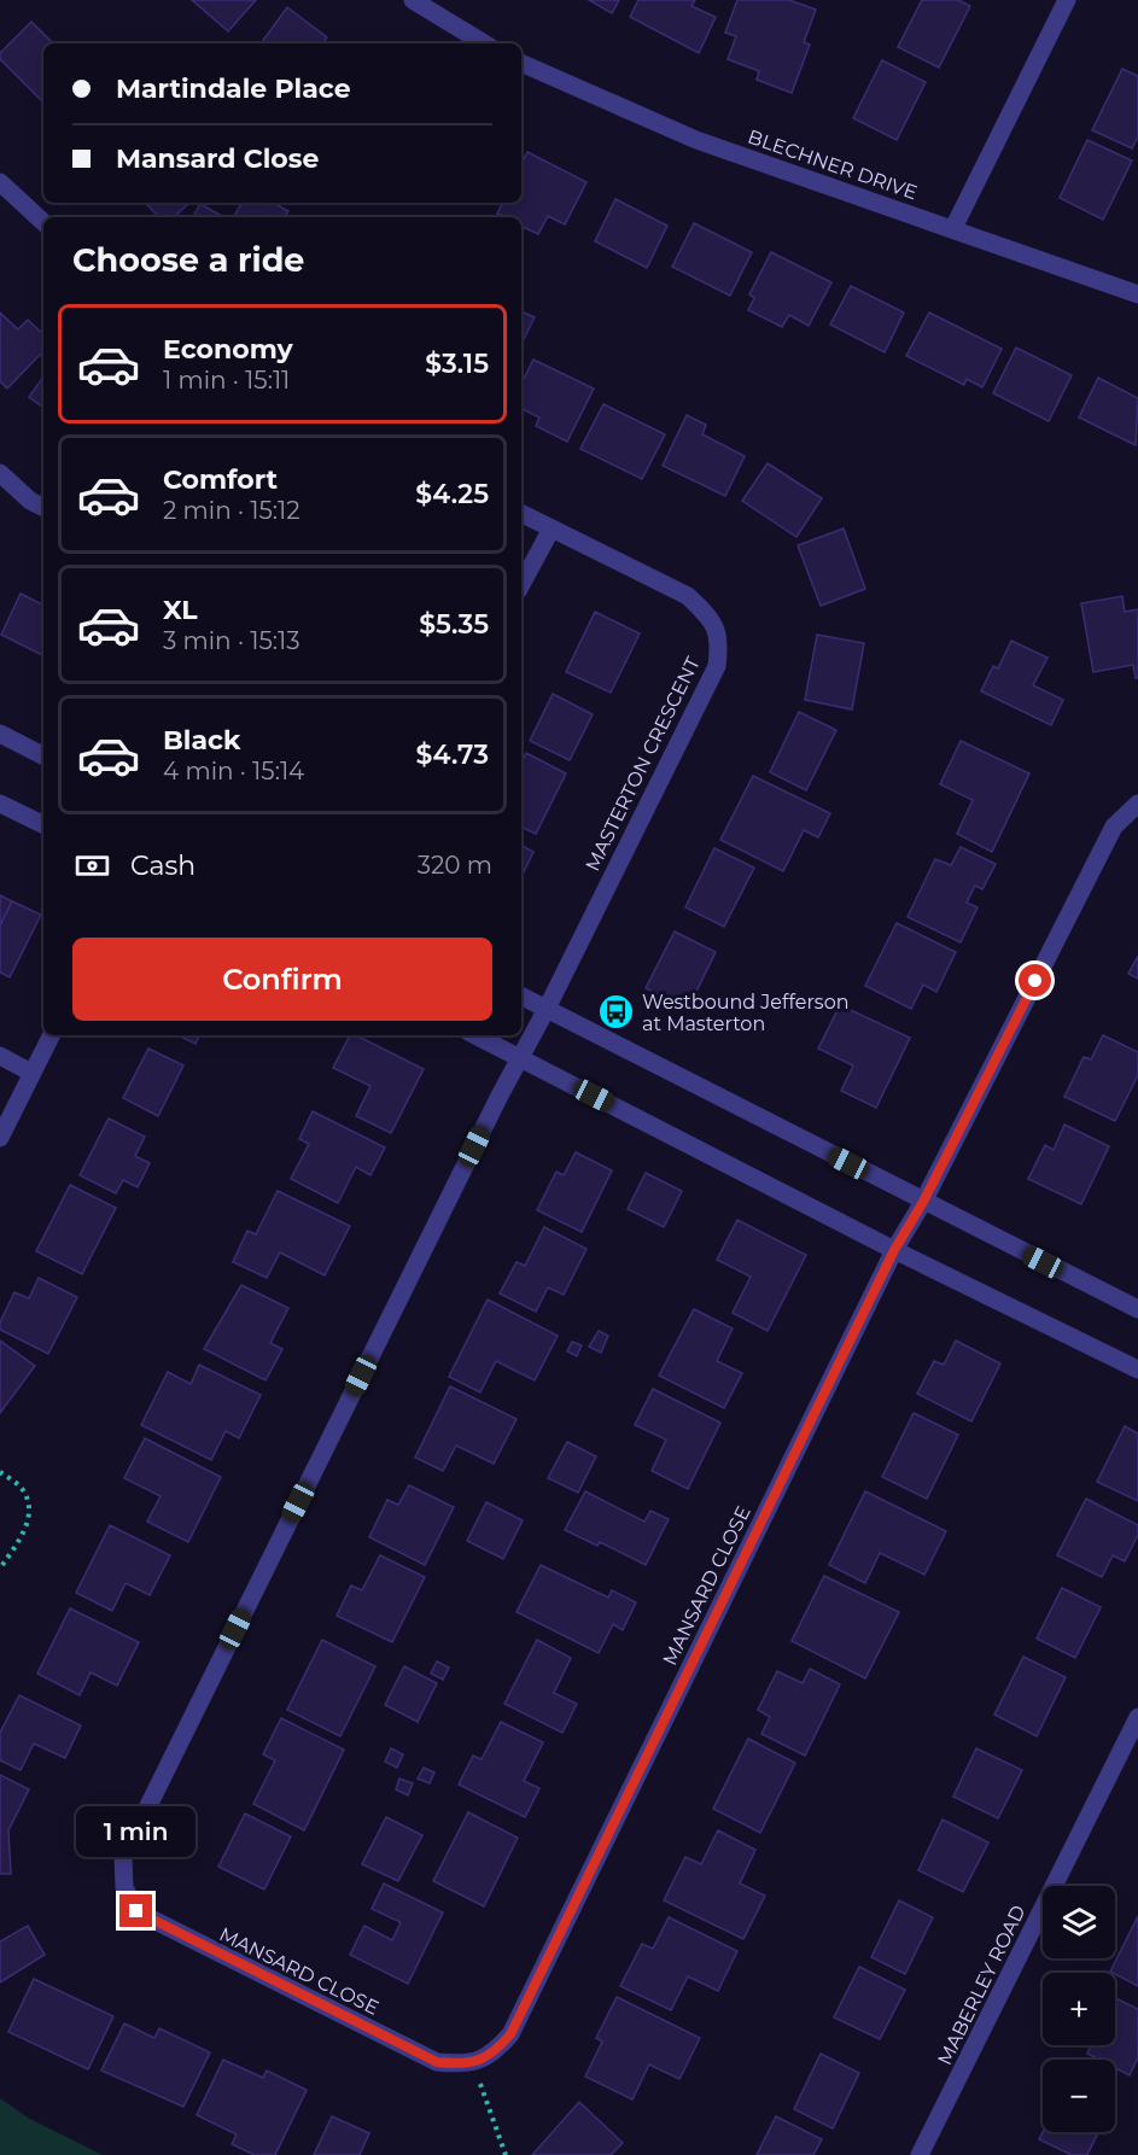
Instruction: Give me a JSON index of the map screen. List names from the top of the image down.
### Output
{
  "streets": {
    "street": [
      "BLECHNER DRIVE",
      "MASTERTON CRESCENT",
      "MANSARD CLOSE",
      "MABERLEY ROAD"
    ]
  },
  "crossings": [
    ["MASTERTON CRESCENT", "MANSARD CLOSE"]
  ],
  "places": {
    "bus stop": ["Westbound Jefferson at Masterton"]
  },
  "page": {
    "banner": ["Martindale Place", "Mansard Close"],
    "heading": "Choose a ride",
    "list": [
      {
        "name": "Economy",
        "note": "1 min · 15:11",
        "value": "$3.15"
      },
      {
        "name": "Comfort",
        "note": "2 min · 15:12",
        "value": "$4.25"
      },
      {
        "name": "XL",
        "note": "3 min · 15:13",
        "value": "$5.35"
      },
      {
        "name": "Black",
        "note": "4 min · 15:14",
        "value": "$4.73"
      }
    ],
    "pay": ["Cash", "320 m"],
    "buttons": "Confirm",
    "bubble": "1 min",
    "map_buttons": ["+", "−"]
  }
}
